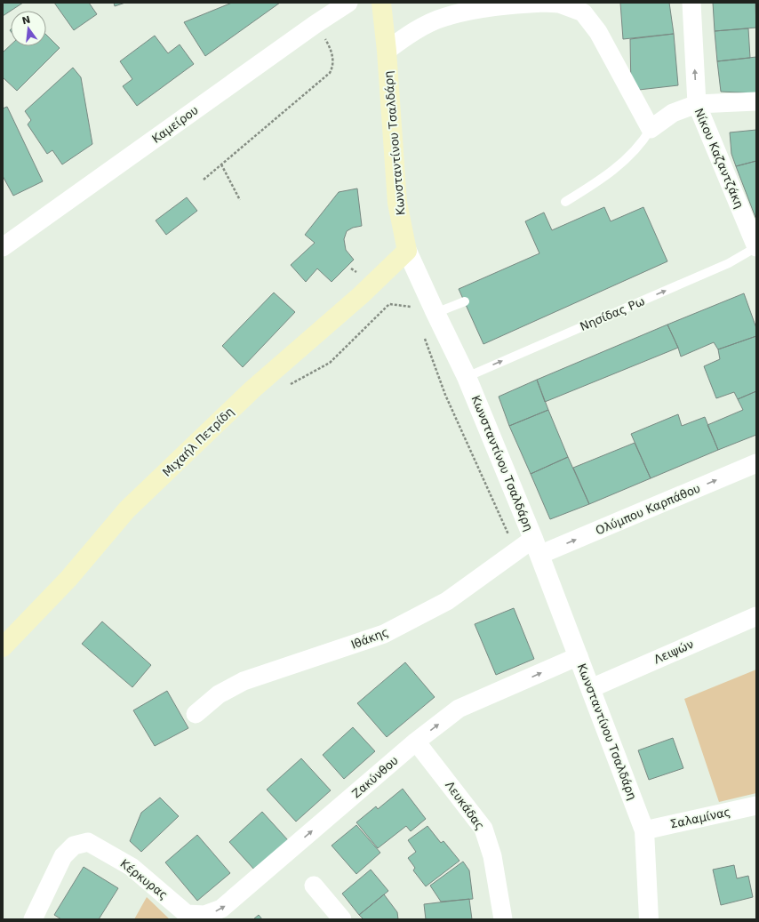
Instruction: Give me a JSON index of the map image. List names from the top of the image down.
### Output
{
  "streets": {
    "main road": ["Κωνσταντίνου Τσαλδάρη", "Μιχαήλ Πετρίδη"],
    "street": [
      "Καμείρου",
      "Νίκου Καζαντζάκη",
      "Ολύμπου Καρπάθου",
      "Ιθάκης",
      "Λειψών",
      "Ζακύνθου",
      "Λευκάδας",
      "Σαλαμίνας",
      "Κέρκυρας"
    ],
    "lane": ["Νησίδας Ρω"]
  },
  "crossings": [
    ["Κωνσταντίνου Τσαλδάρη", "Νησίδας Ρω"],
    ["Κωνσταντίνου Τσαλδάρη", "Μιχαήλ Πετρίδη"],
    ["Κωνσταντίνου Τσαλδάρη", "Ολύμπου Καρπάθου"],
    ["Κωνσταντίνου Τσαλδάρη", "Ιθάκης"],
    ["Κωνσταντίνου Τσαλδάρη", "Λειψών"],
    ["Κωνσταντίνου Τσαλδάρη", "Ζακύνθου"],
    ["Κωνσταντίνου Τσαλδάρη", "Σαλαμίνας"],
    ["Νίκου Καζαντζάκη", "Νησίδας Ρω"],
    ["Ολύμπου Καρπάθου", "Ιθάκης"],
    ["Ζακύνθου", "Λευκάδας"],
    ["Ζακύνθου", "Κέρκυρας"]
  ],
  "one_way": [
    "Νίκου Καζαντζάκη",
    "Νησίδας Ρω",
    "Ολύμπου Καρπάθου",
    "Ζακύνθου"
  ],
  "north": "top"
}
